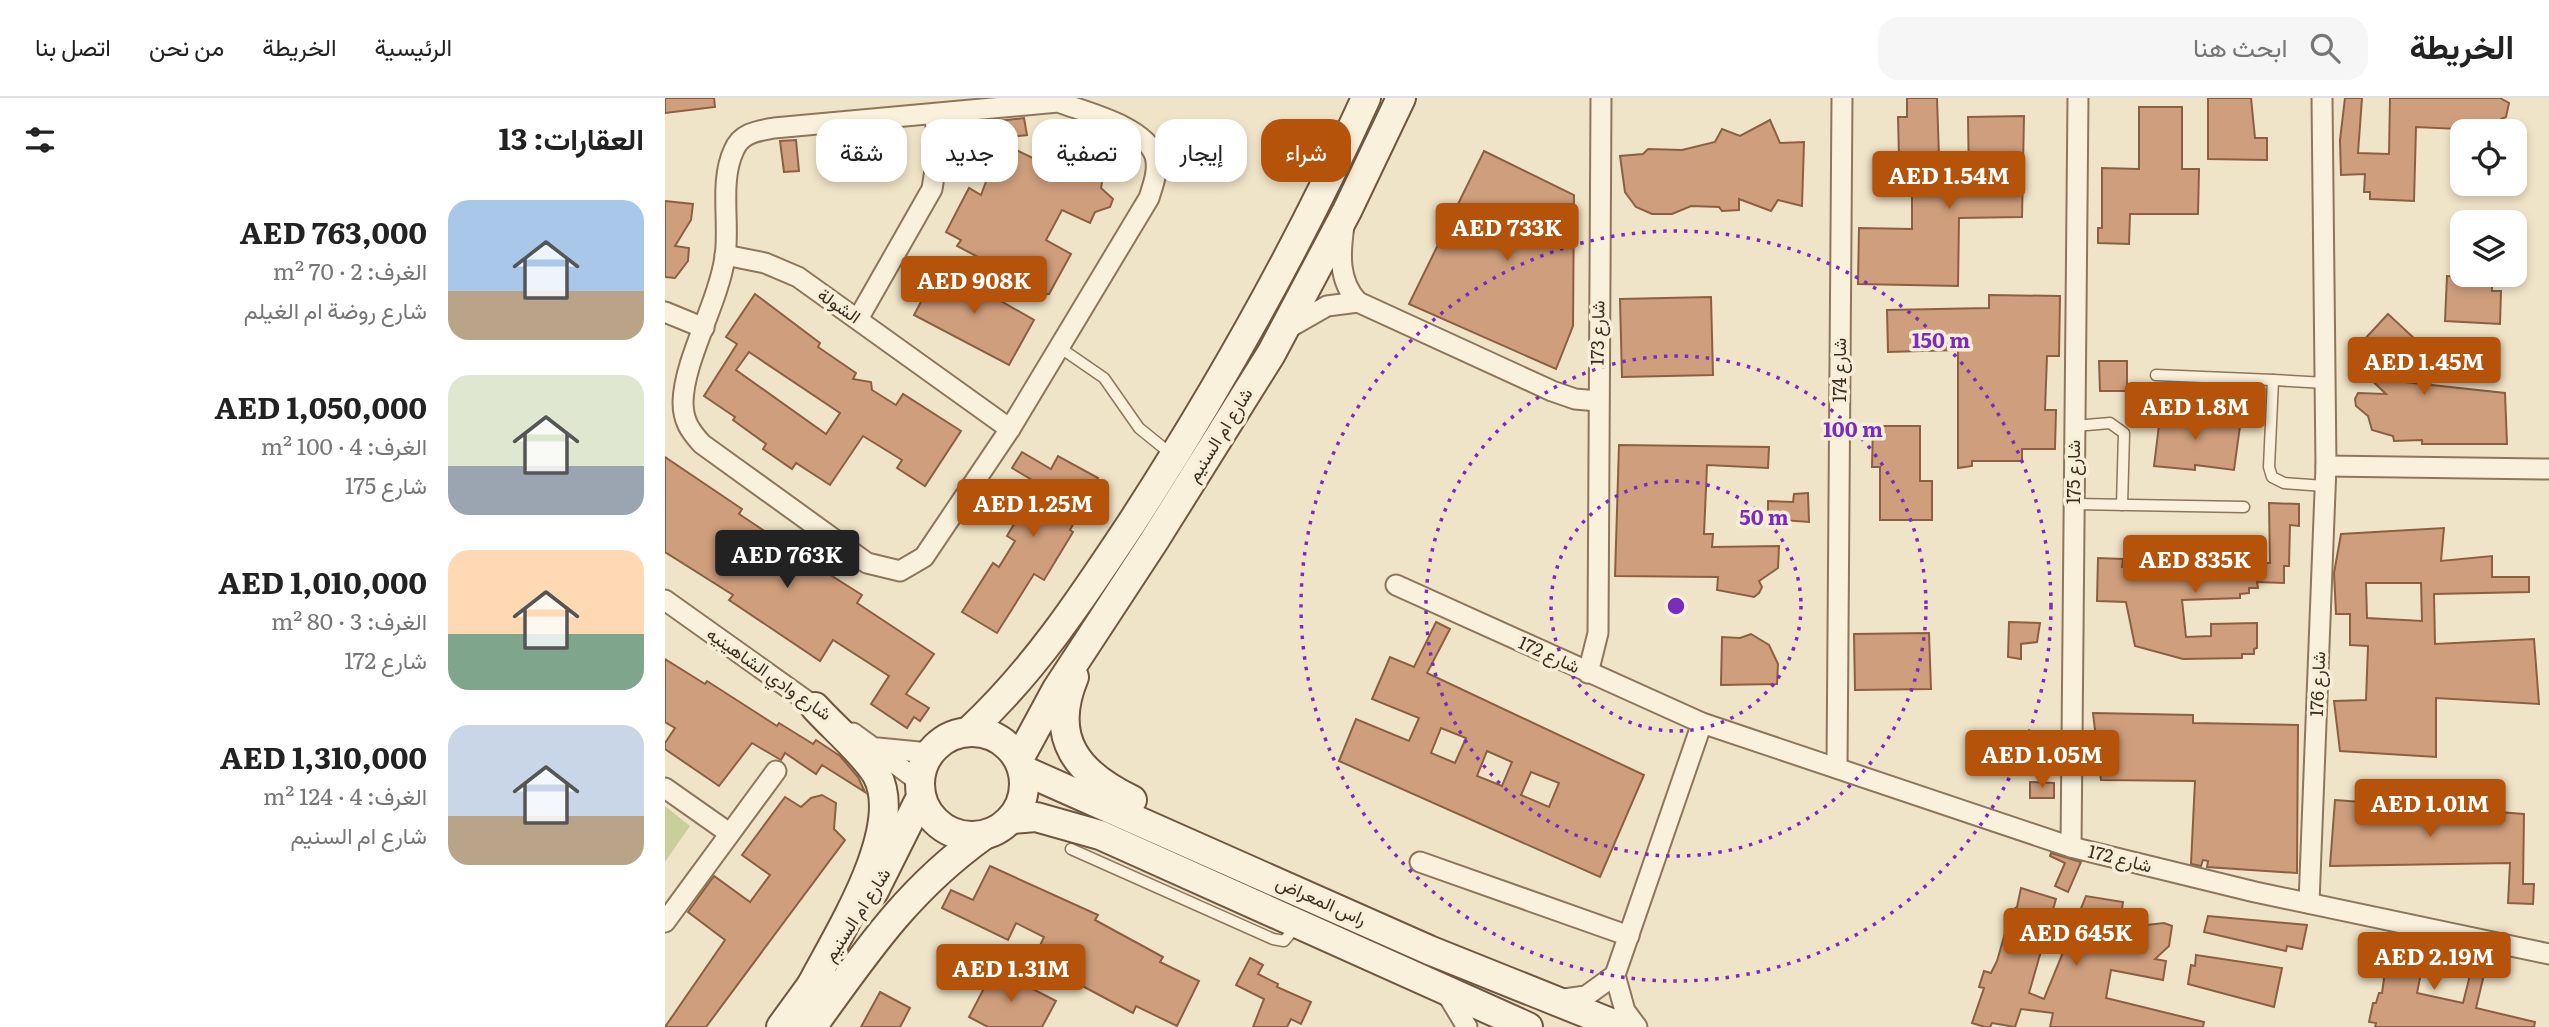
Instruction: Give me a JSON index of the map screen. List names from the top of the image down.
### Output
{
  "streets": {
    "main road": ["شارع ام السنيم", "راس المعراض"],
    "street": [
      "الشولة",
      "شارع 173",
      "شارع 174",
      "شارع 175",
      "شارع 172",
      "شارع وادي الشاهينيه",
      "شارع 176"
    ]
  },
  "crossings": [
    ["شارع 173", "شارع 172"],
    ["شارع 174", "شارع 172"],
    ["شارع ام السنيم", "شارع وادي الشاهينيه"],
    ["شارع ام السنيم", "راس المعراض"],
    ["شارع 175", "شارع 172"],
    ["شارع 172", "شارع 176"],
    ["شارع وادي الشاهينيه", "راس المعراض"]
  ],
  "page": {
    "header": "الخريطة",
    "search": "ابحث هنا",
    "nav": [
      "الرئيسية",
      "الخريطة",
      "من نحن",
      "اتصل بنا"
    ],
    "heading": "العقارات: 13",
    "chip": [
      "شراء",
      "إيجار",
      "تصفية",
      "جديد",
      "شقة"
    ],
    "price": [
      "AED 1.54M",
      "AED 733K",
      "AED 908K",
      "AED 1.45M",
      "AED 1.8M",
      "AED 1.25M",
      "AED 763K",
      "AED 835K",
      "AED 1.05M",
      "AED 1.01M",
      "AED 645K",
      "AED 2.19M",
      "AED 1.31M"
    ],
    "list": [
      {
        "name": "AED 763,000",
        "note": "الغرف: 2 · 70 m² · شارع روضة ام الغيلم"
      },
      {
        "name": "AED 1,050,000",
        "note": "الغرف: 4 · 100 m² · شارع 175"
      },
      {
        "name": "AED 1,010,000",
        "note": "الغرف: 3 · 80 m² · شارع 172"
      },
      {
        "name": "AED 1,310,000",
        "note": "الغرف: 4 · 124 m² · شارع ام السنيم"
      }
    ]
  },
  "rings": ["150 m", "100 m", "50 m"]
}
